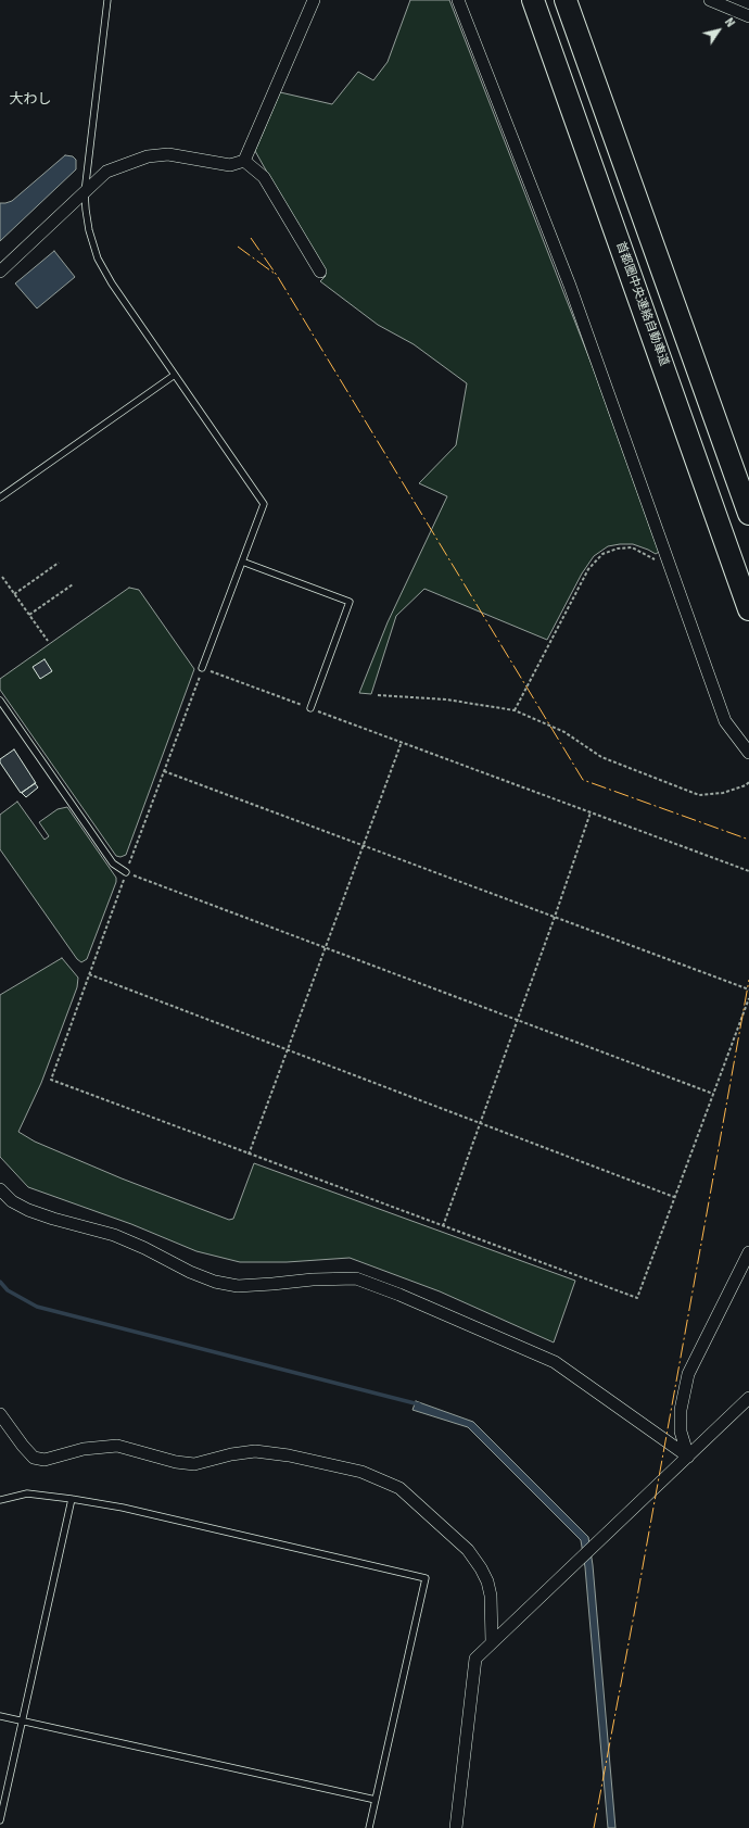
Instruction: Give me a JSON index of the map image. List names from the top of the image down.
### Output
{
  "streets": {
    "highway": ["首都圏中央連絡自動車道"]
  },
  "districts": ["大わし"],
  "north": "top right"
}
